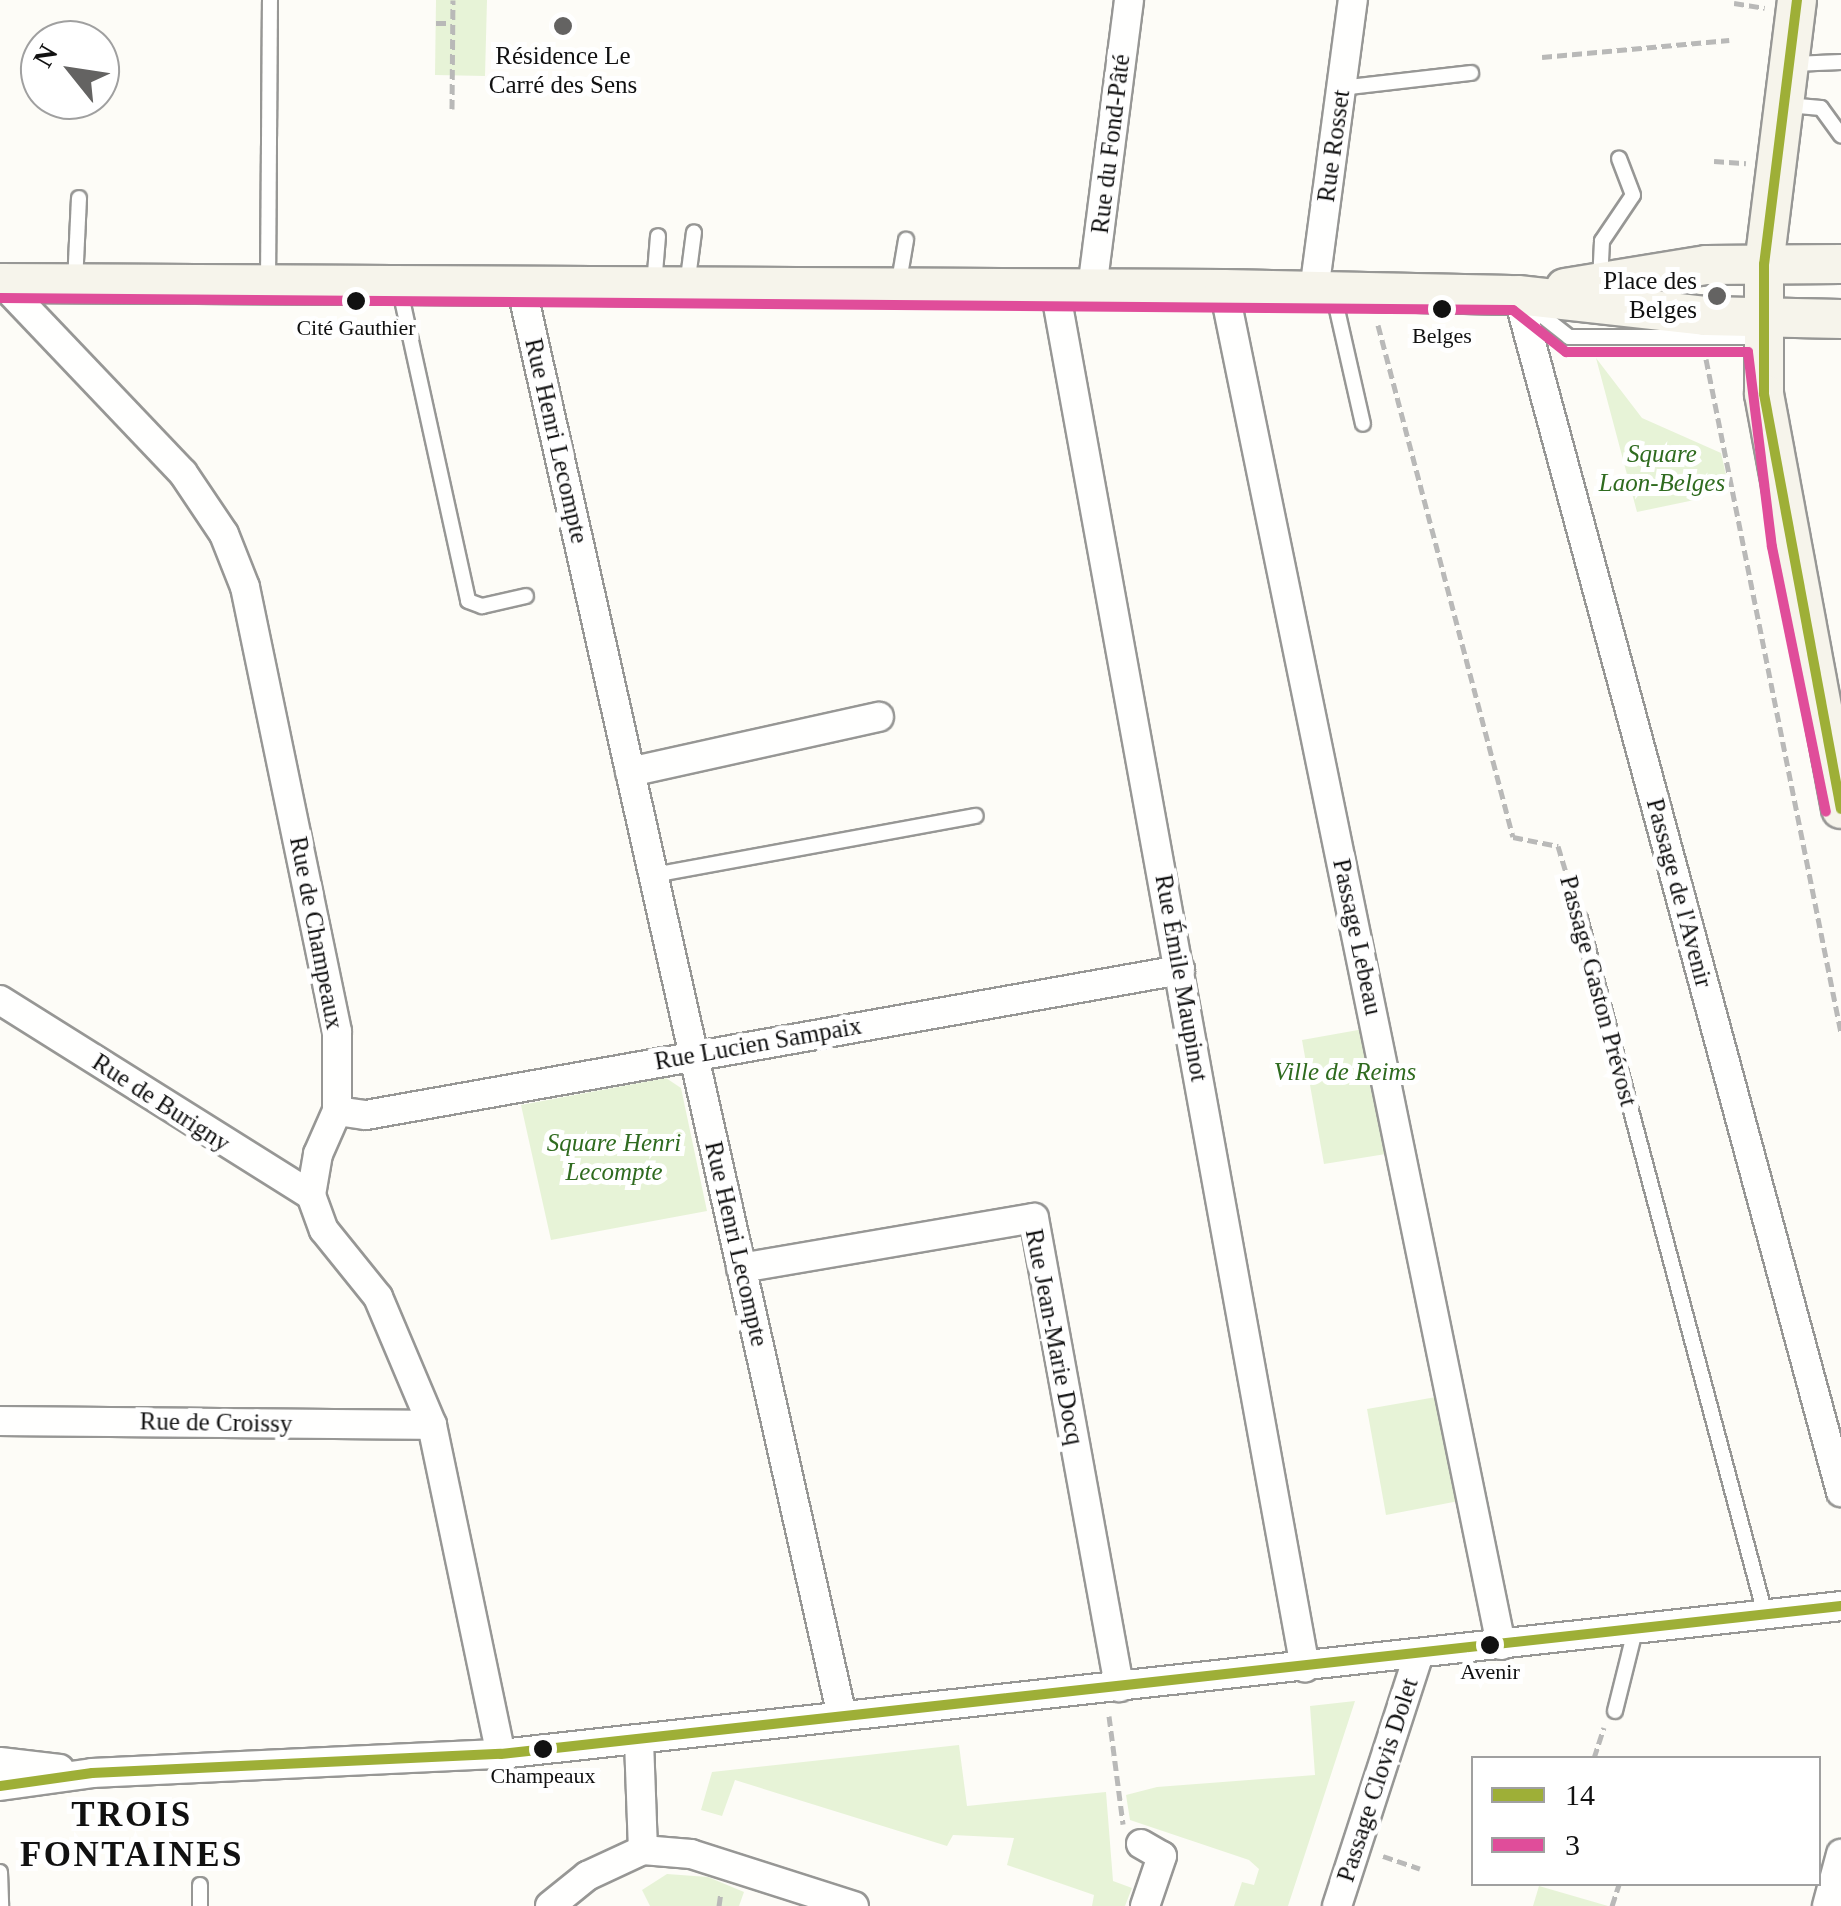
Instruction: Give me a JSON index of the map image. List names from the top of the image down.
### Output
{
  "streets": {
    "street": [
      "Rue du Fond-Pâté",
      "Rue Rosset",
      "Rue Henri Lecompte",
      "Passage de l'Avenir",
      "Rue de Champeaux",
      "Passage Lebeau",
      "Rue Émile Maupinot",
      "Rue Lucien Sampaix",
      "Rue de Burigny",
      "Rue Jean-Marie Docq",
      "Rue de Croissy",
      "Passage Clovis Dolet"
    ],
    "lane": ["Passage Gaston Prévost"]
  },
  "crossings": [
    ["Rue du Fond-Pâté", "Rue Émile Maupinot"],
    ["Rue Rosset", "Passage Gaston Prévost"],
    ["Rue Henri Lecompte", "Rue Lucien Sampaix"],
    ["Rue Henri Lecompte", "Rue Jean-Marie Docq"],
    ["Rue de Champeaux", "Rue Lucien Sampaix"],
    ["Rue de Champeaux", "Rue de Burigny"],
    ["Rue Émile Maupinot", "Rue Lucien Sampaix"]
  ],
  "districts": ["TROIS FONTAINES"],
  "parks": ["Square Laon-Belges", "Ville de Reims", "Square Henri Lecompte"],
  "places": [
    "Résidence Le Carré des Sens",
    "Place des Belges",
    "Cité Gauthier",
    "Belges",
    "Avenir",
    "Champeaux"
  ],
  "lines": ["transit line 14", "transit line 3"],
  "legend": ["14", "3"],
  "north": "top left"
}
